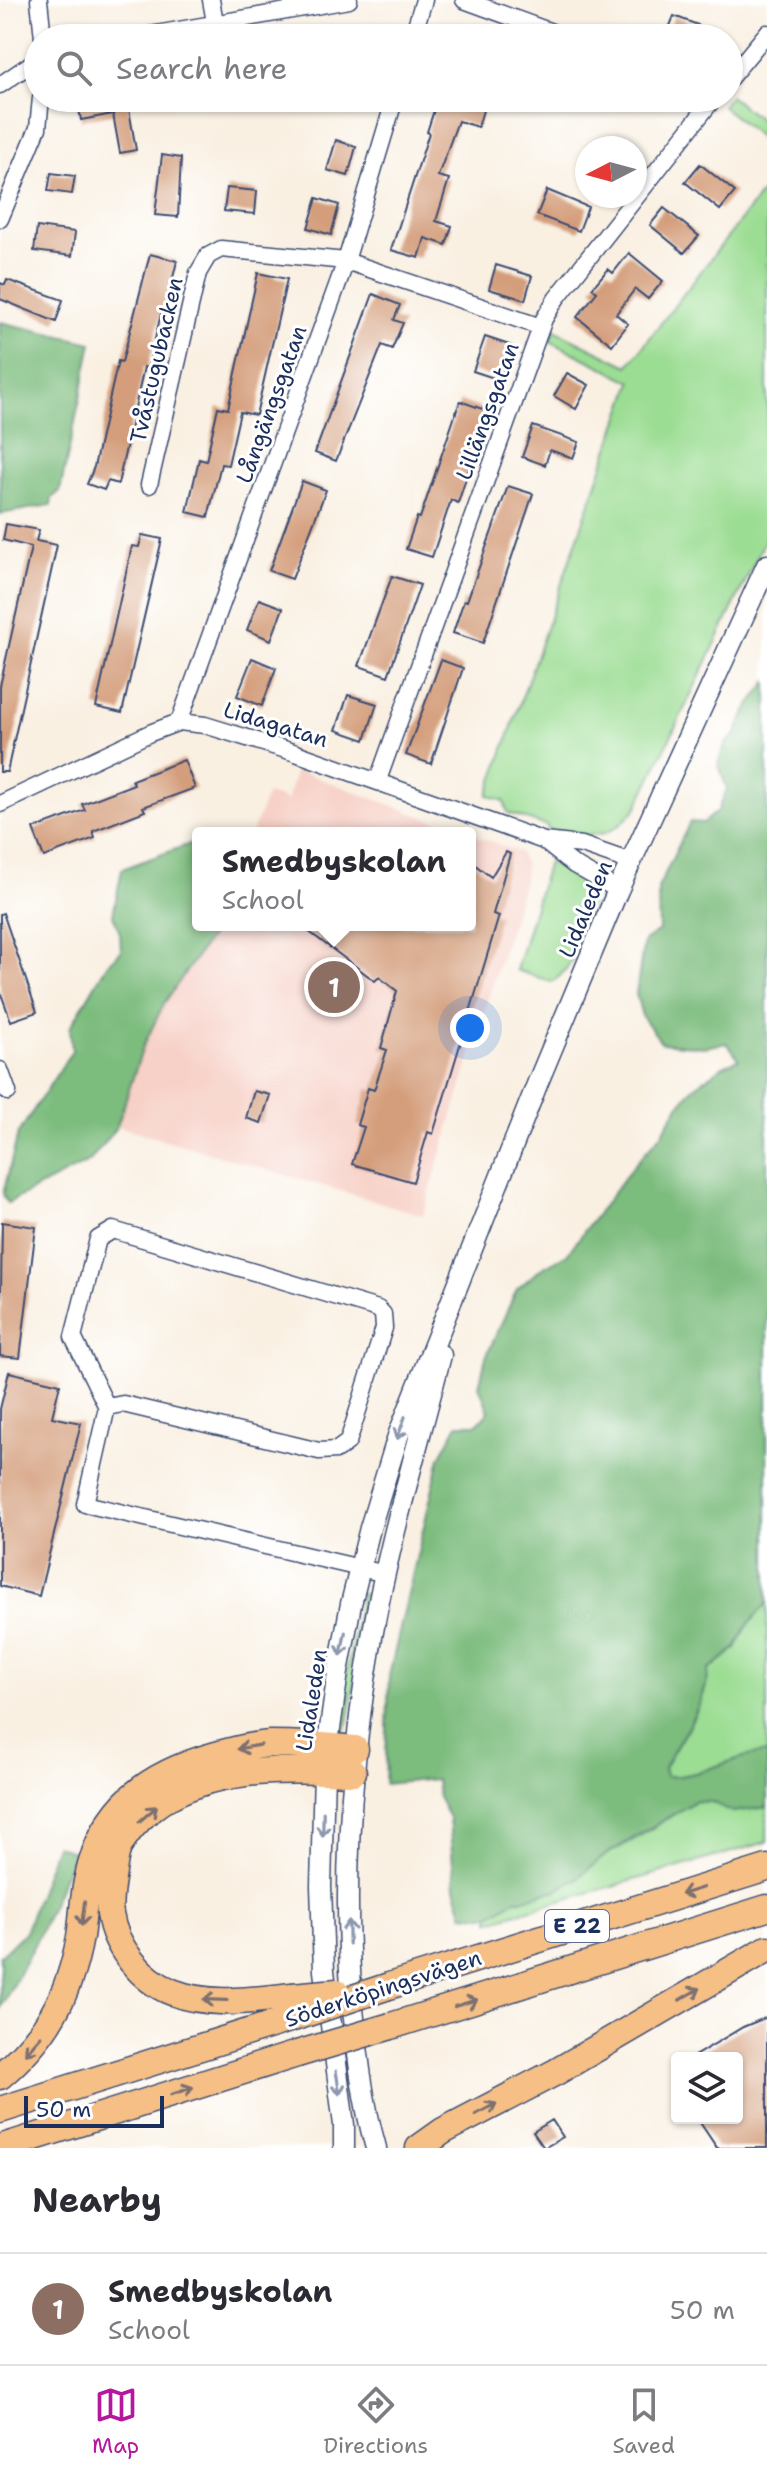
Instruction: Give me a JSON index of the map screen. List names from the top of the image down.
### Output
{
  "streets": {
    "highway": ["E 22", "Söderköpingsvägen"],
    "street": [
      "Tvåstugubacken",
      "Långängsgatan",
      "Lillängsgatan",
      "Lidagatan",
      "Lidaleden"
    ]
  },
  "crossings": [
    ["Tvåstugubacken", "Långängsgatan"],
    ["Tvåstugubacken", "Lillängsgatan"],
    ["Långängsgatan", "Lidagatan"],
    ["Lillängsgatan", "Lidagatan"],
    ["Lidagatan", "Lidaleden"]
  ],
  "scale_bar": "50 m",
  "north": "left",
  "page": {
    "search": "Search here",
    "popup": ["Smedbyskolan", "School"],
    "pins": "1",
    "scale": "50 m",
    "heading": "Nearby",
    "list": [
      {
        "mark": "1",
        "name": "Smedbyskolan",
        "note": "School",
        "value": "50 m"
      }
    ],
    "nav": ["Map", "Directions", "Saved"]
  }
}
